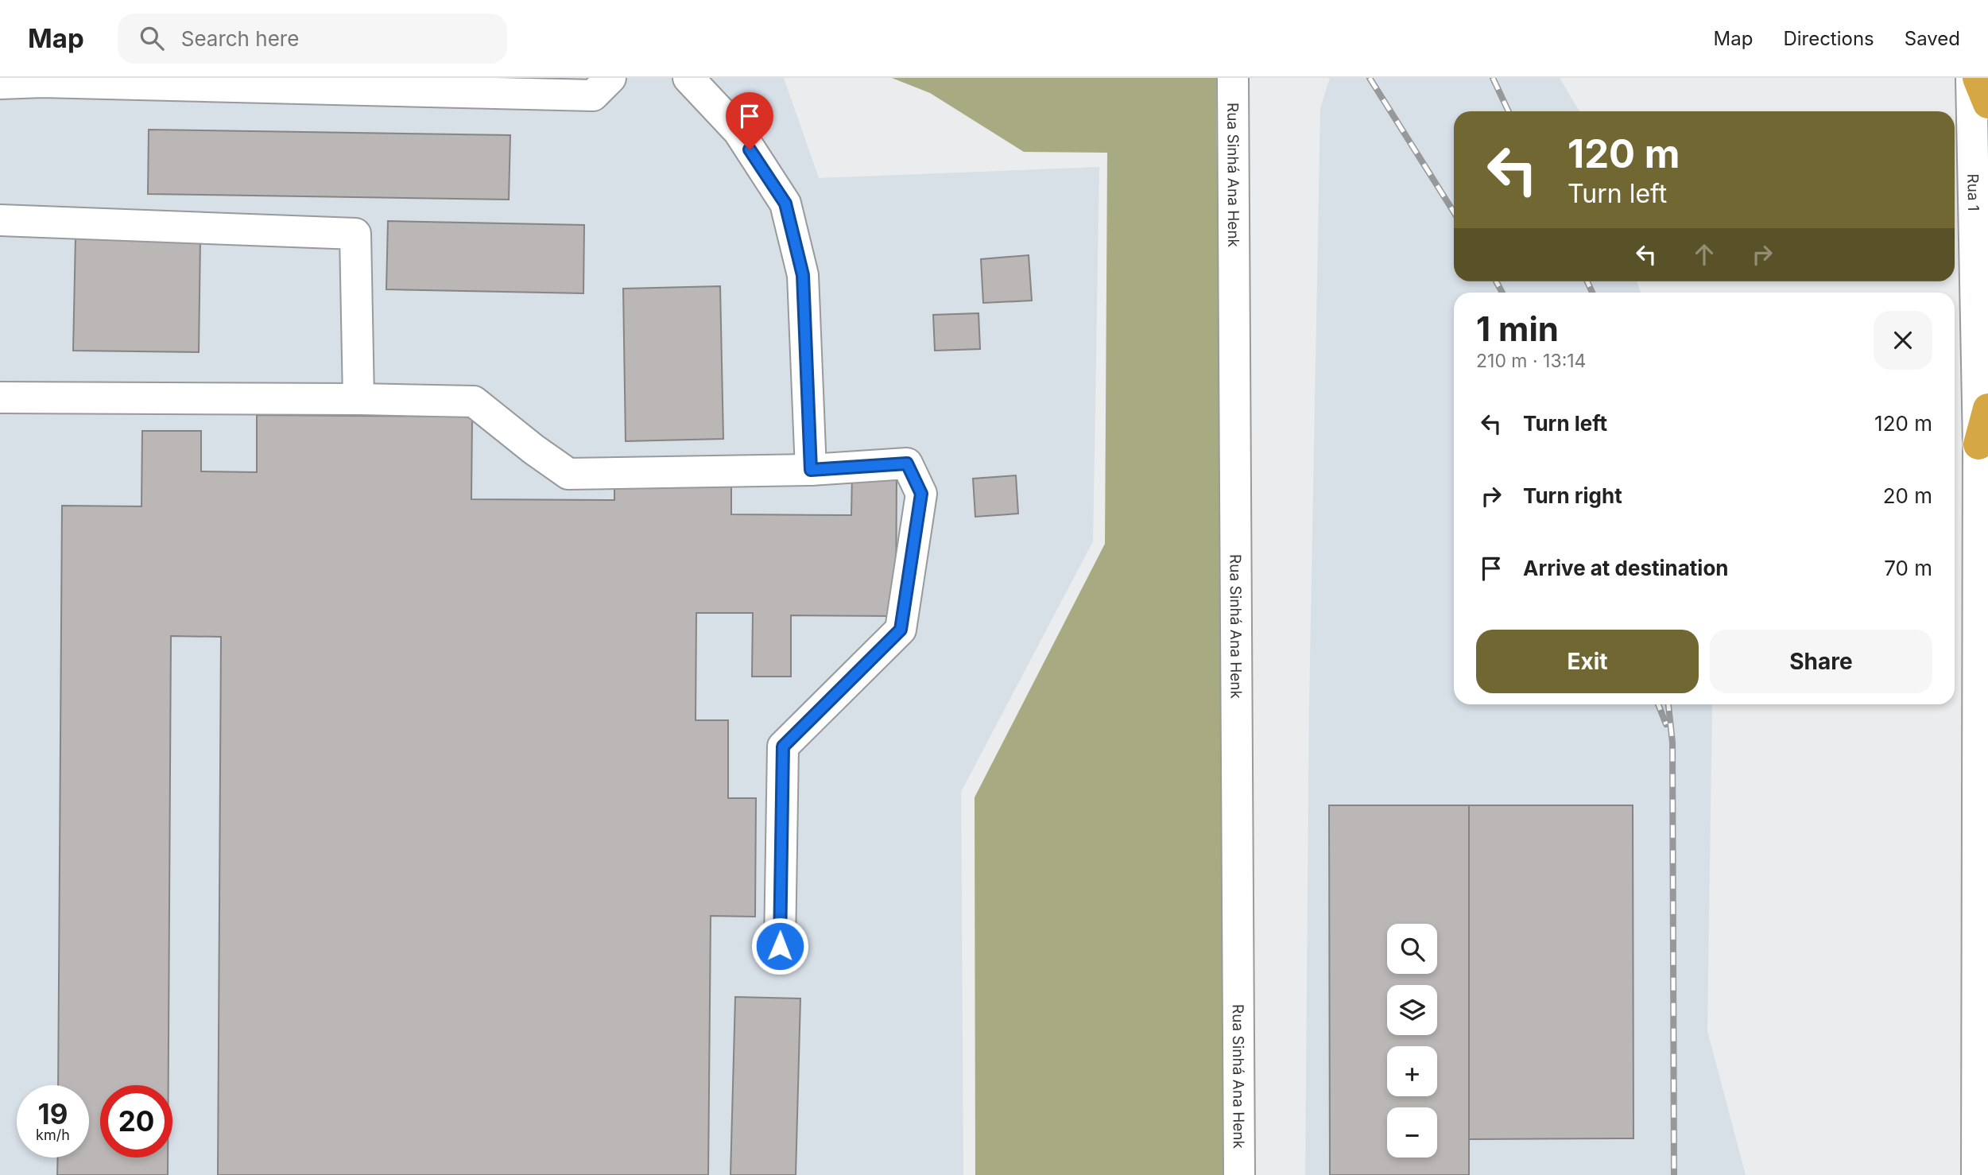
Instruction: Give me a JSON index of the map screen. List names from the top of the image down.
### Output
{
  "streets": {
    "street": ["Rua Sinhá Ana Henk", "Rua 1"]
  },
  "page": {
    "header": "Map",
    "search": "Search here",
    "nav": ["Map", "Directions", "Saved"],
    "turn": ["120 m", "Turn left"],
    "heading": ["1 min", "210 m · 13:14"],
    "list": [
      {
        "name": "Turn left",
        "value": "120 m"
      },
      {
        "name": "Turn right",
        "value": "20 m"
      },
      {
        "name": "Arrive at destination",
        "value": "70 m"
      }
    ],
    "buttons": ["Exit", "Share"],
    "map_buttons": ["+", "−"],
    "speed": "19 km/h",
    "limit": "20"
  }
}
